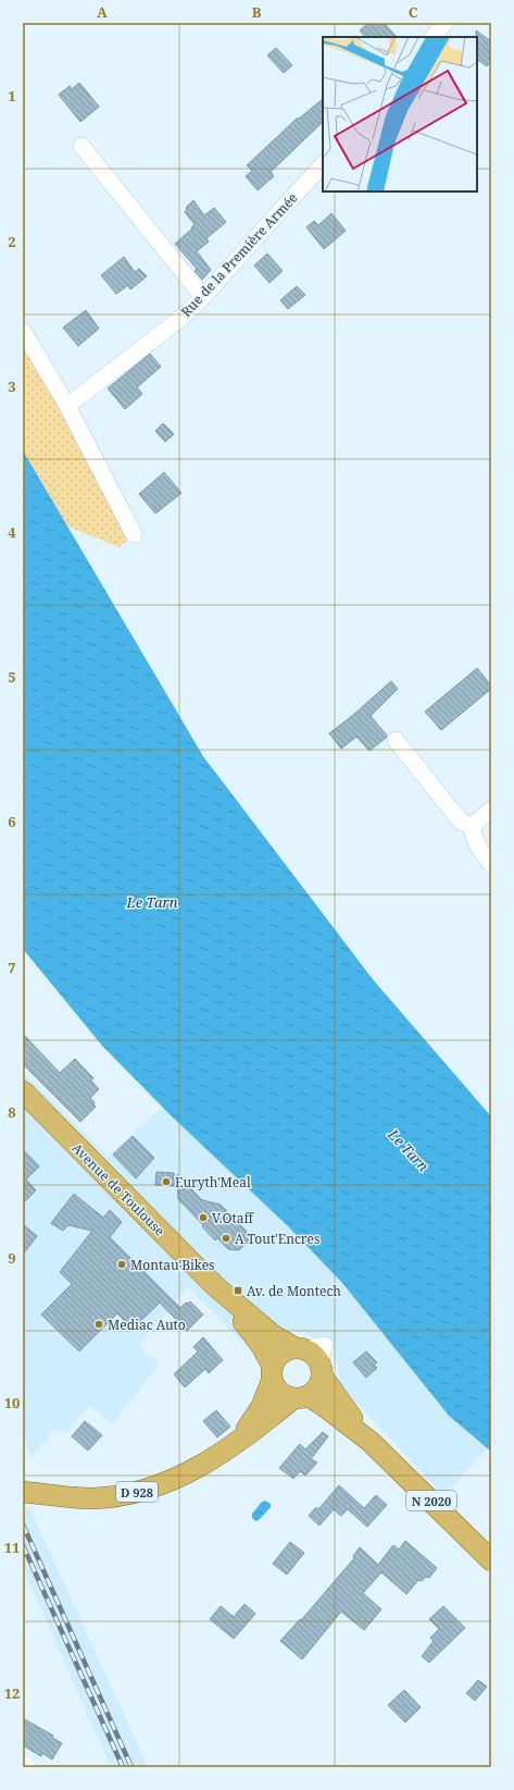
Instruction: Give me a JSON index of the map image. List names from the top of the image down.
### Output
{
  "streets": {
    "main road": ["Avenue de Toulouse", "D 928", "N 2020"],
    "street": ["Rue de la Première Armée"]
  },
  "water": ["Le Tarn"],
  "places": {
    "other": [
      "Euryth'Meal",
      "V.Otaff",
      "A Tout'Encres",
      "Montau'Bikes",
      "Mediac Auto"
    ],
    "transit": ["Av. de Montech"]
  },
  "grid": {
    "columns": ["A", "B", "C"],
    "rows": [
      "1",
      "2",
      "3",
      "4",
      "5",
      "6",
      "7",
      "8",
      "9",
      "10",
      "11",
      "12"
    ]
  }
}
